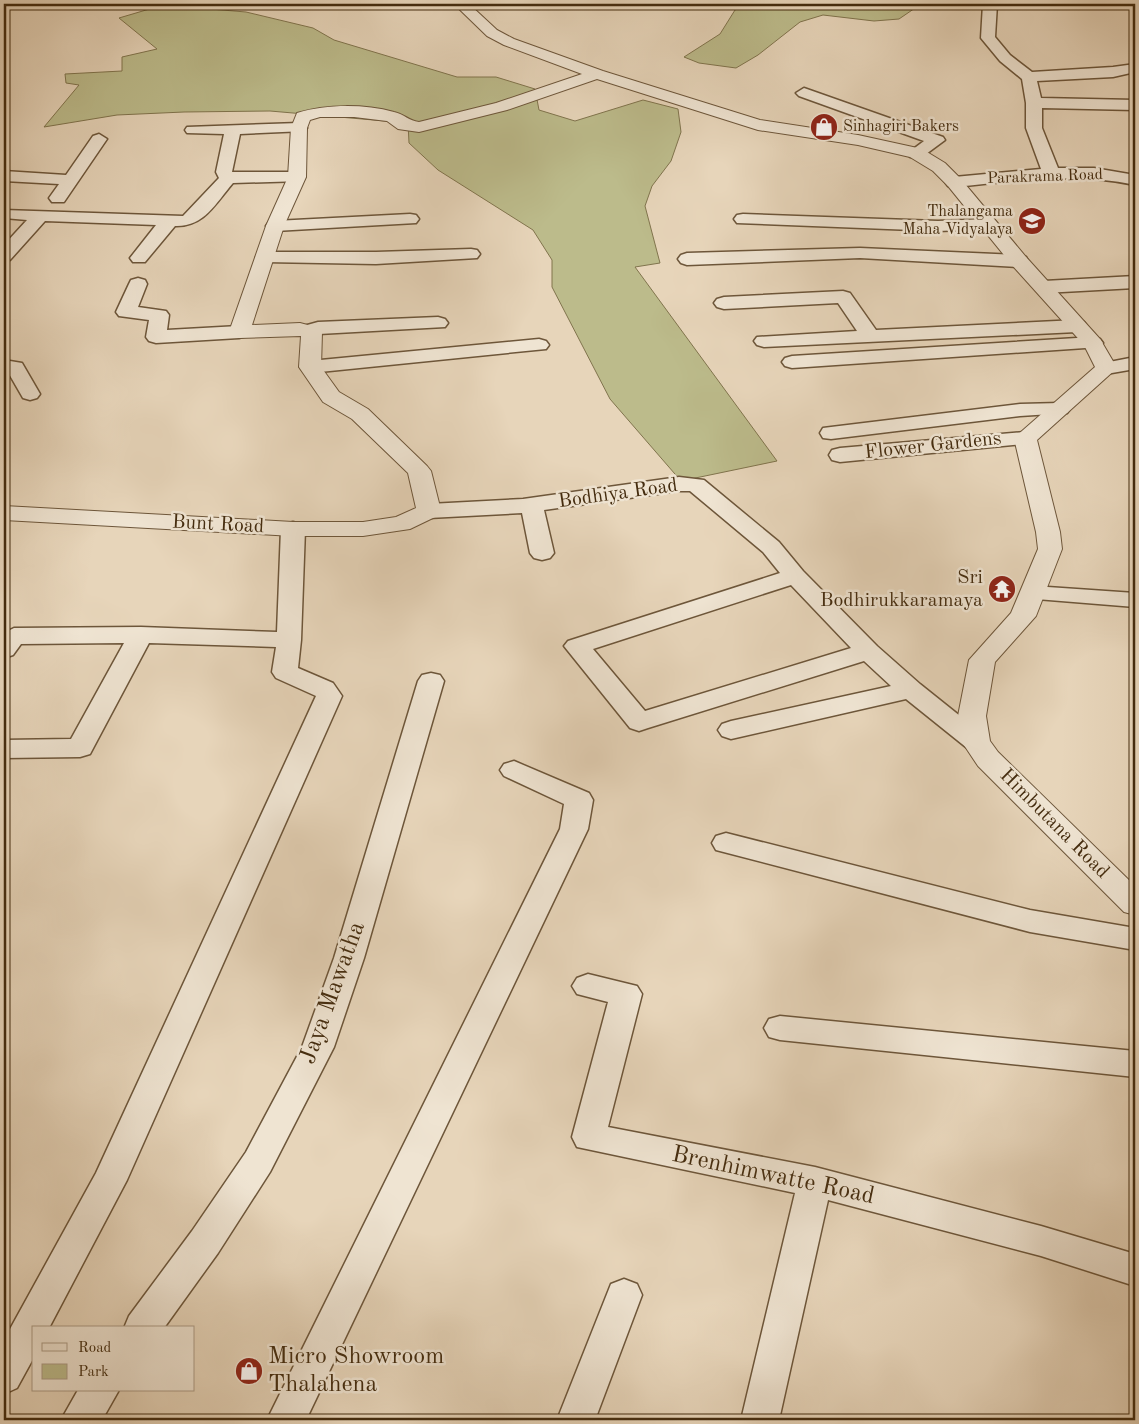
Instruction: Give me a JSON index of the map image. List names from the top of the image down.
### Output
{
  "streets": {
    "street": [
      "Parakrama Road",
      "Flower Gardens",
      "Bodhiya Road",
      "Bunt Road",
      "Himbutana Road",
      "Jaya Mawatha",
      "Brenhimwatte Road"
    ]
  },
  "crossings": [
    ["Bodhiya Road", "Bunt Road"],
    ["Bodhiya Road", "Himbutana Road"]
  ],
  "places": {
    "shop": ["Sinhagiri Bakers", "Micro Showroom Thalahena"],
    "school or university": ["Thalangama Maha Vidyalaya"],
    "temple": ["Sri Bodhirukkaramaya"]
  },
  "legend": ["Road", "Park"]
}
